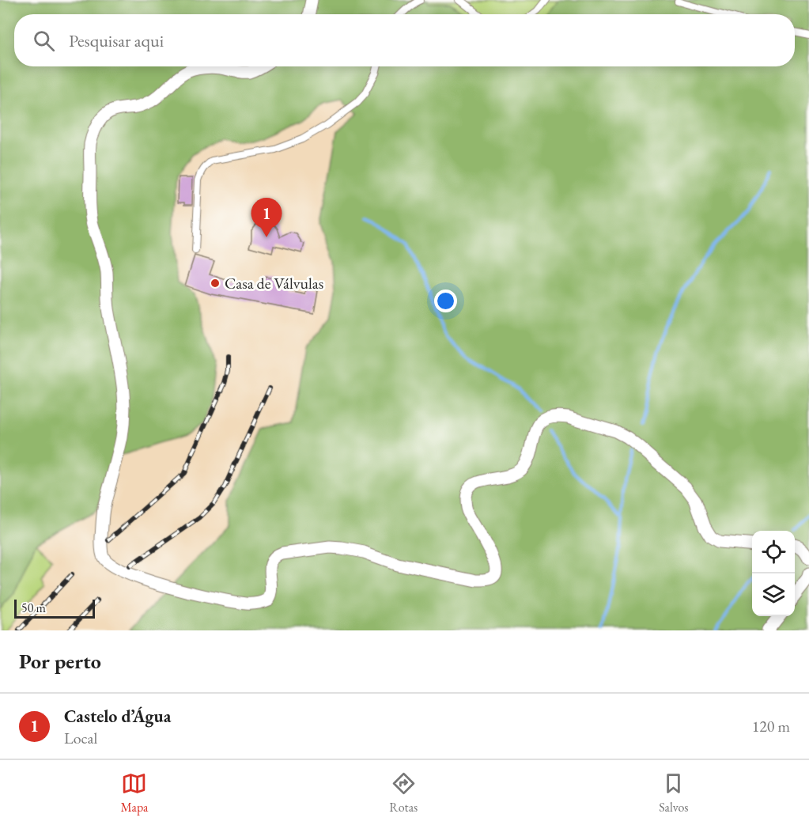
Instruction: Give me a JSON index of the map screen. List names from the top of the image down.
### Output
{
  "places": ["Casa de Válvulas"],
  "scale_bar": "50 m",
  "page": {
    "search": "Pesquisar aqui",
    "pins": "1",
    "scale": "50 m",
    "heading": "Por perto",
    "list": [
      {
        "mark": "1",
        "name": "Castelo d’Água",
        "note": "Local",
        "value": "120 m"
      }
    ],
    "nav": ["Mapa", "Rotas", "Salvos"]
  }
}
